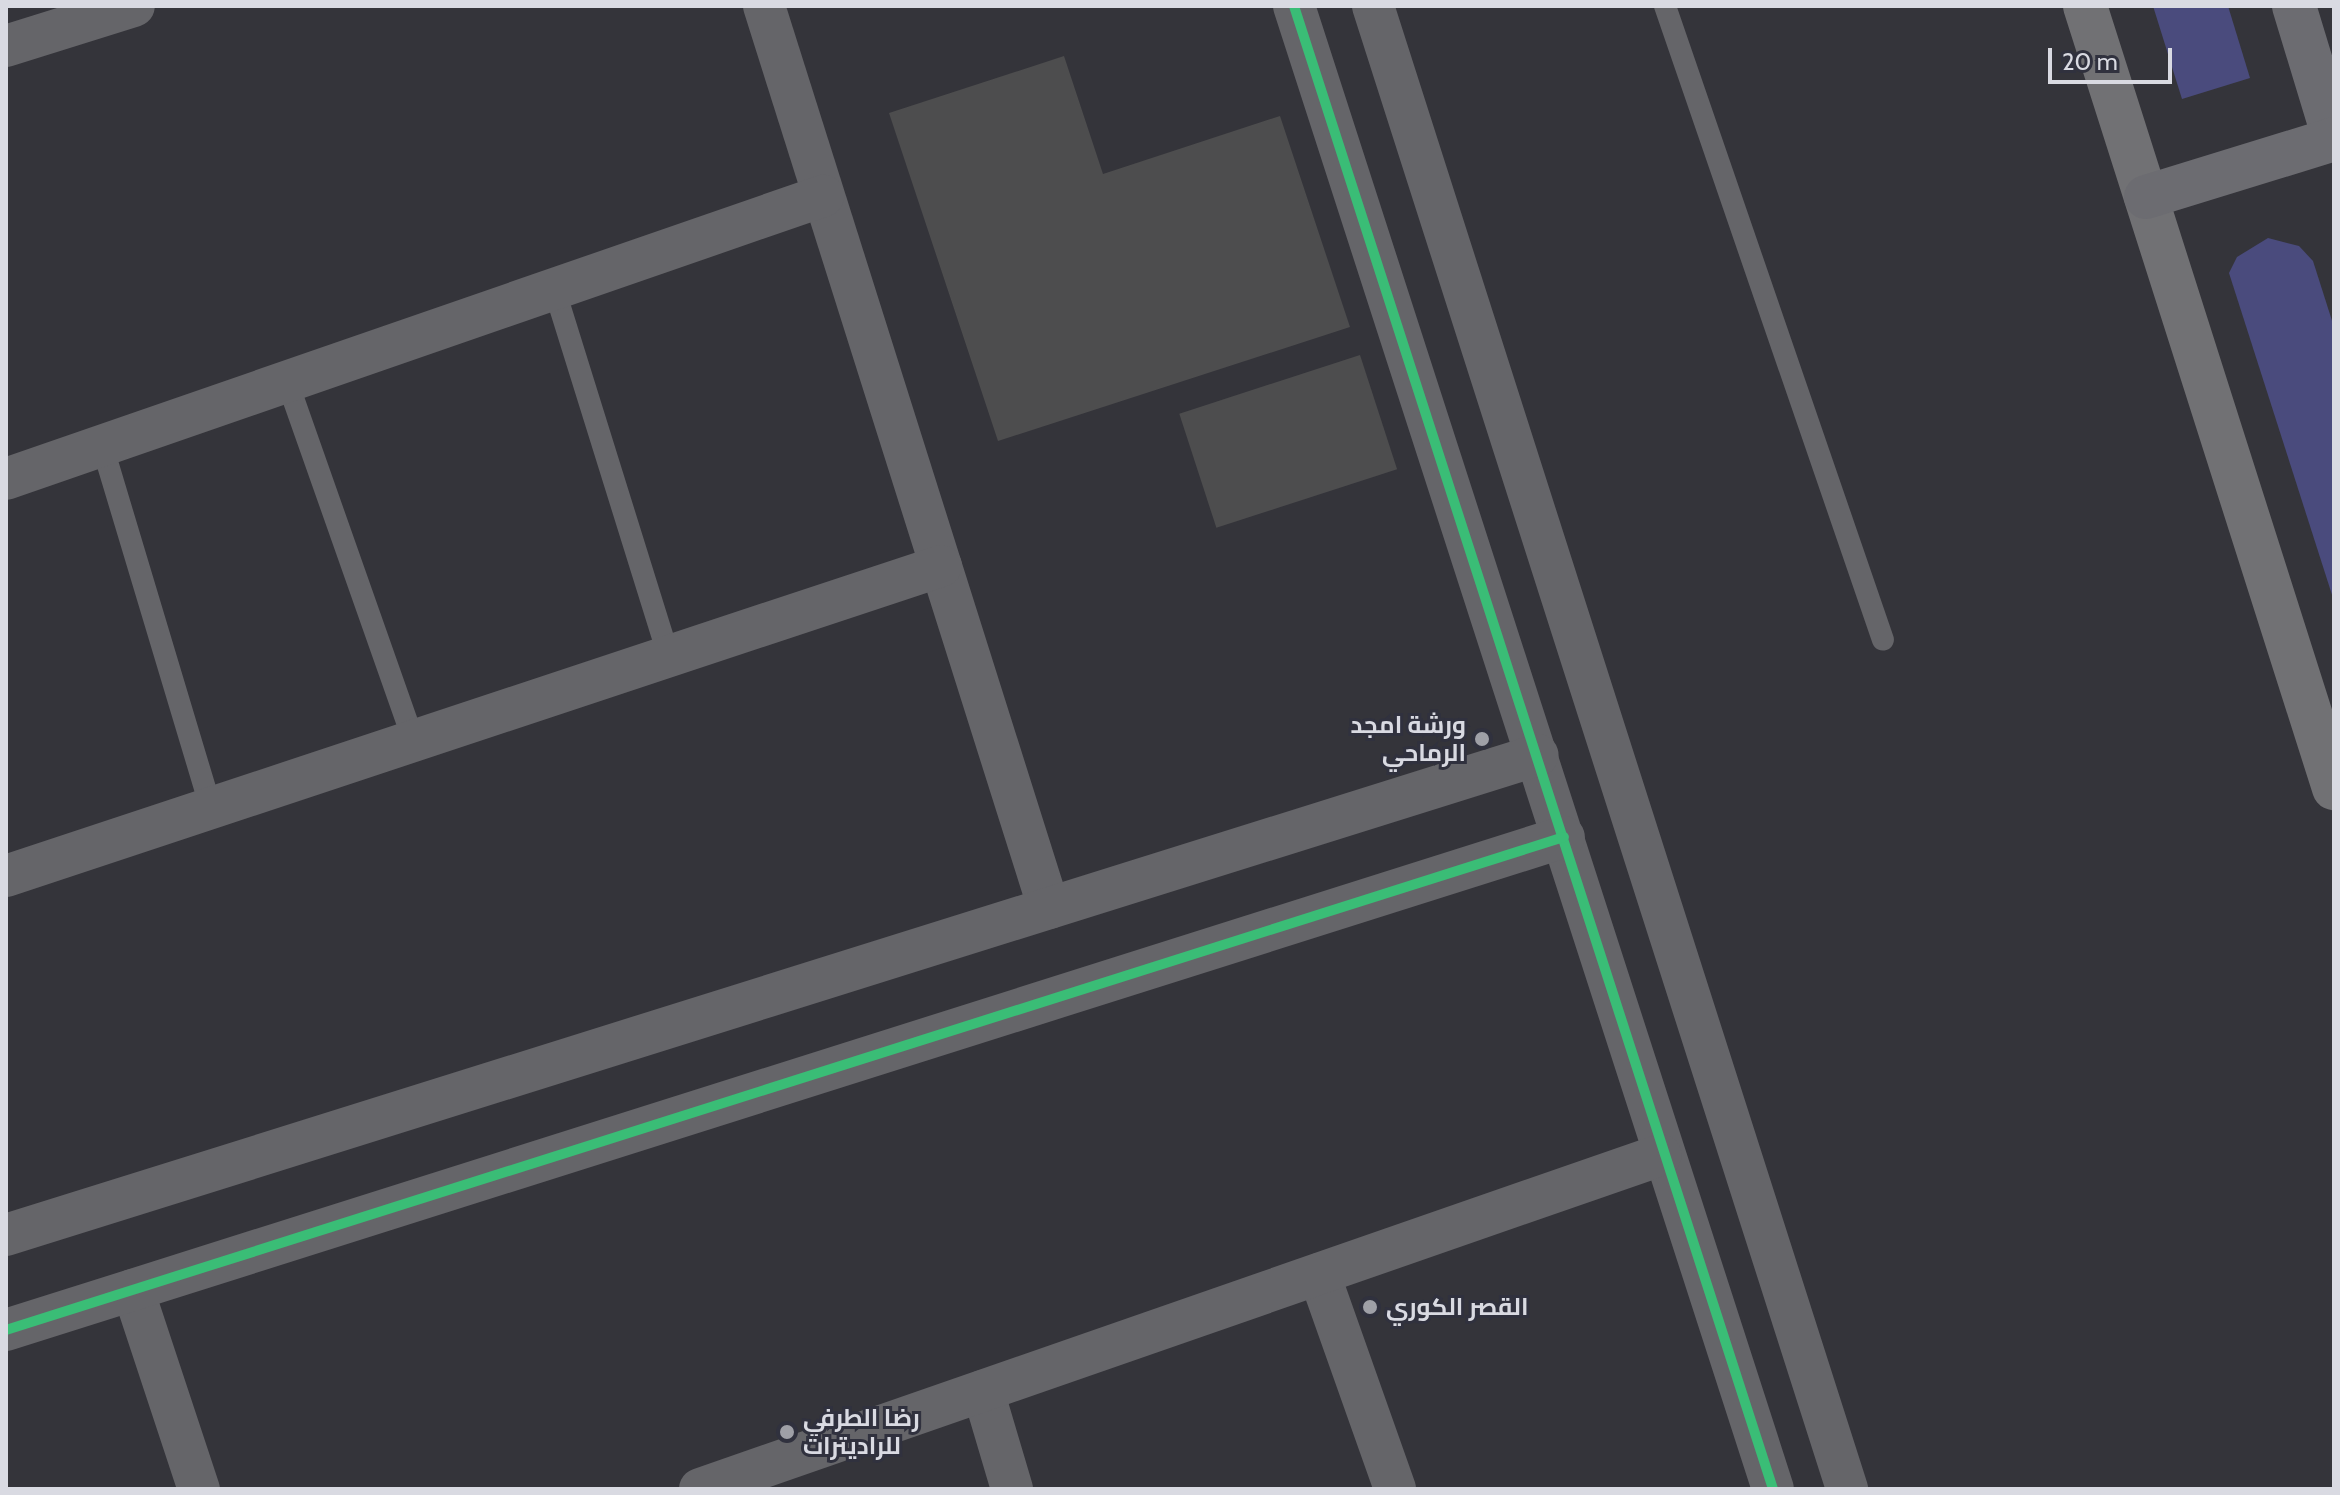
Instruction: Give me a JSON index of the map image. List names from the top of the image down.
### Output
{
  "places": ["ورشة امجد الرماحي", "القصر الكوري", "رضا الطرفي للراديترات"],
  "scale_bar": "20 m"
}
